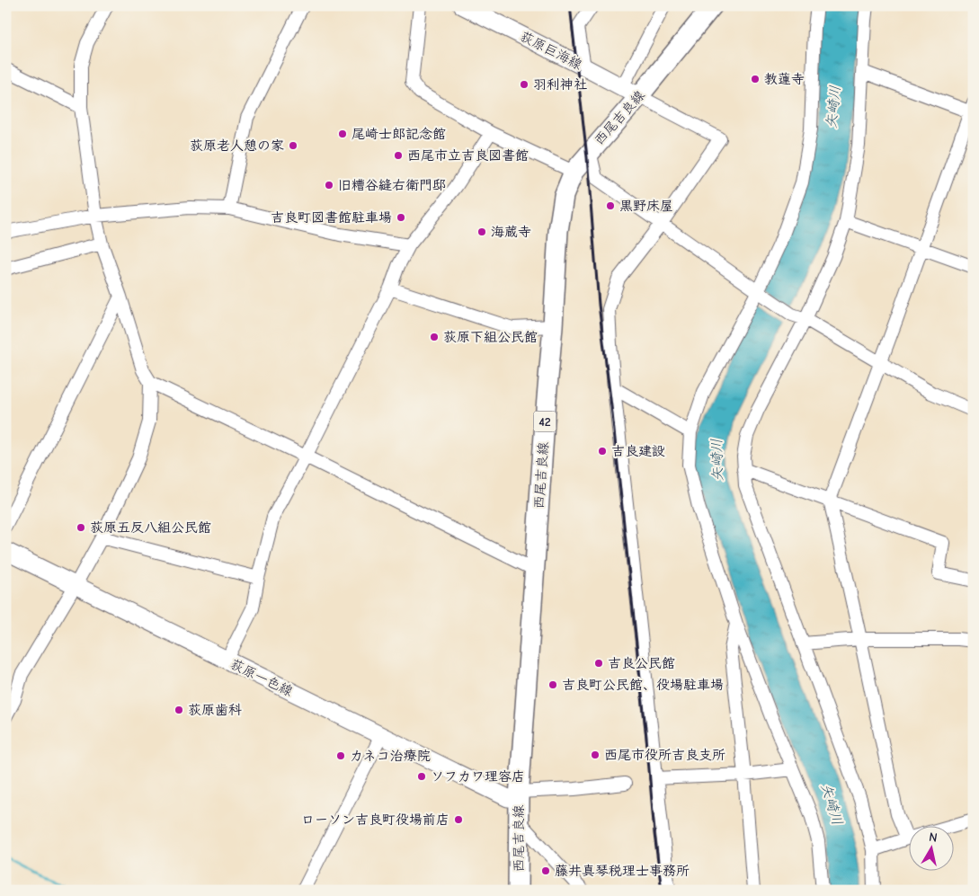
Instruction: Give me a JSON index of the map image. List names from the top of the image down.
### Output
{
  "streets": {
    "main road": [
      "荻原巨海線",
      "西尾吉良線",
      "42",
      "荻原一色線"
    ]
  },
  "crossings": [
    ["荻原巨海線", "西尾吉良線"],
    ["西尾吉良線", "荻原一色線"]
  ],
  "water": ["矢崎川"],
  "places": [
    "教蓮寺",
    "羽利神社",
    "尾崎士郎記念館",
    "荻原老人憩の家",
    "西尾市立吉良図書館",
    "旧糟谷縫右衛門邸",
    "黒野床屋",
    "吉良町図書館駐車場",
    "海蔵寺",
    "荻原下組公民館",
    "吉良建設",
    "荻原五反八組公民館",
    "吉良公民館",
    "吉良町公民館、役場駐車場",
    "荻原歯科",
    "西尾市役所吉良支所",
    "カネコ治療院",
    "ソフカワ理容店",
    "ローソン吉良町役場前店",
    "藤井真琴税理士事務所"
  ],
  "north": "top"
}
